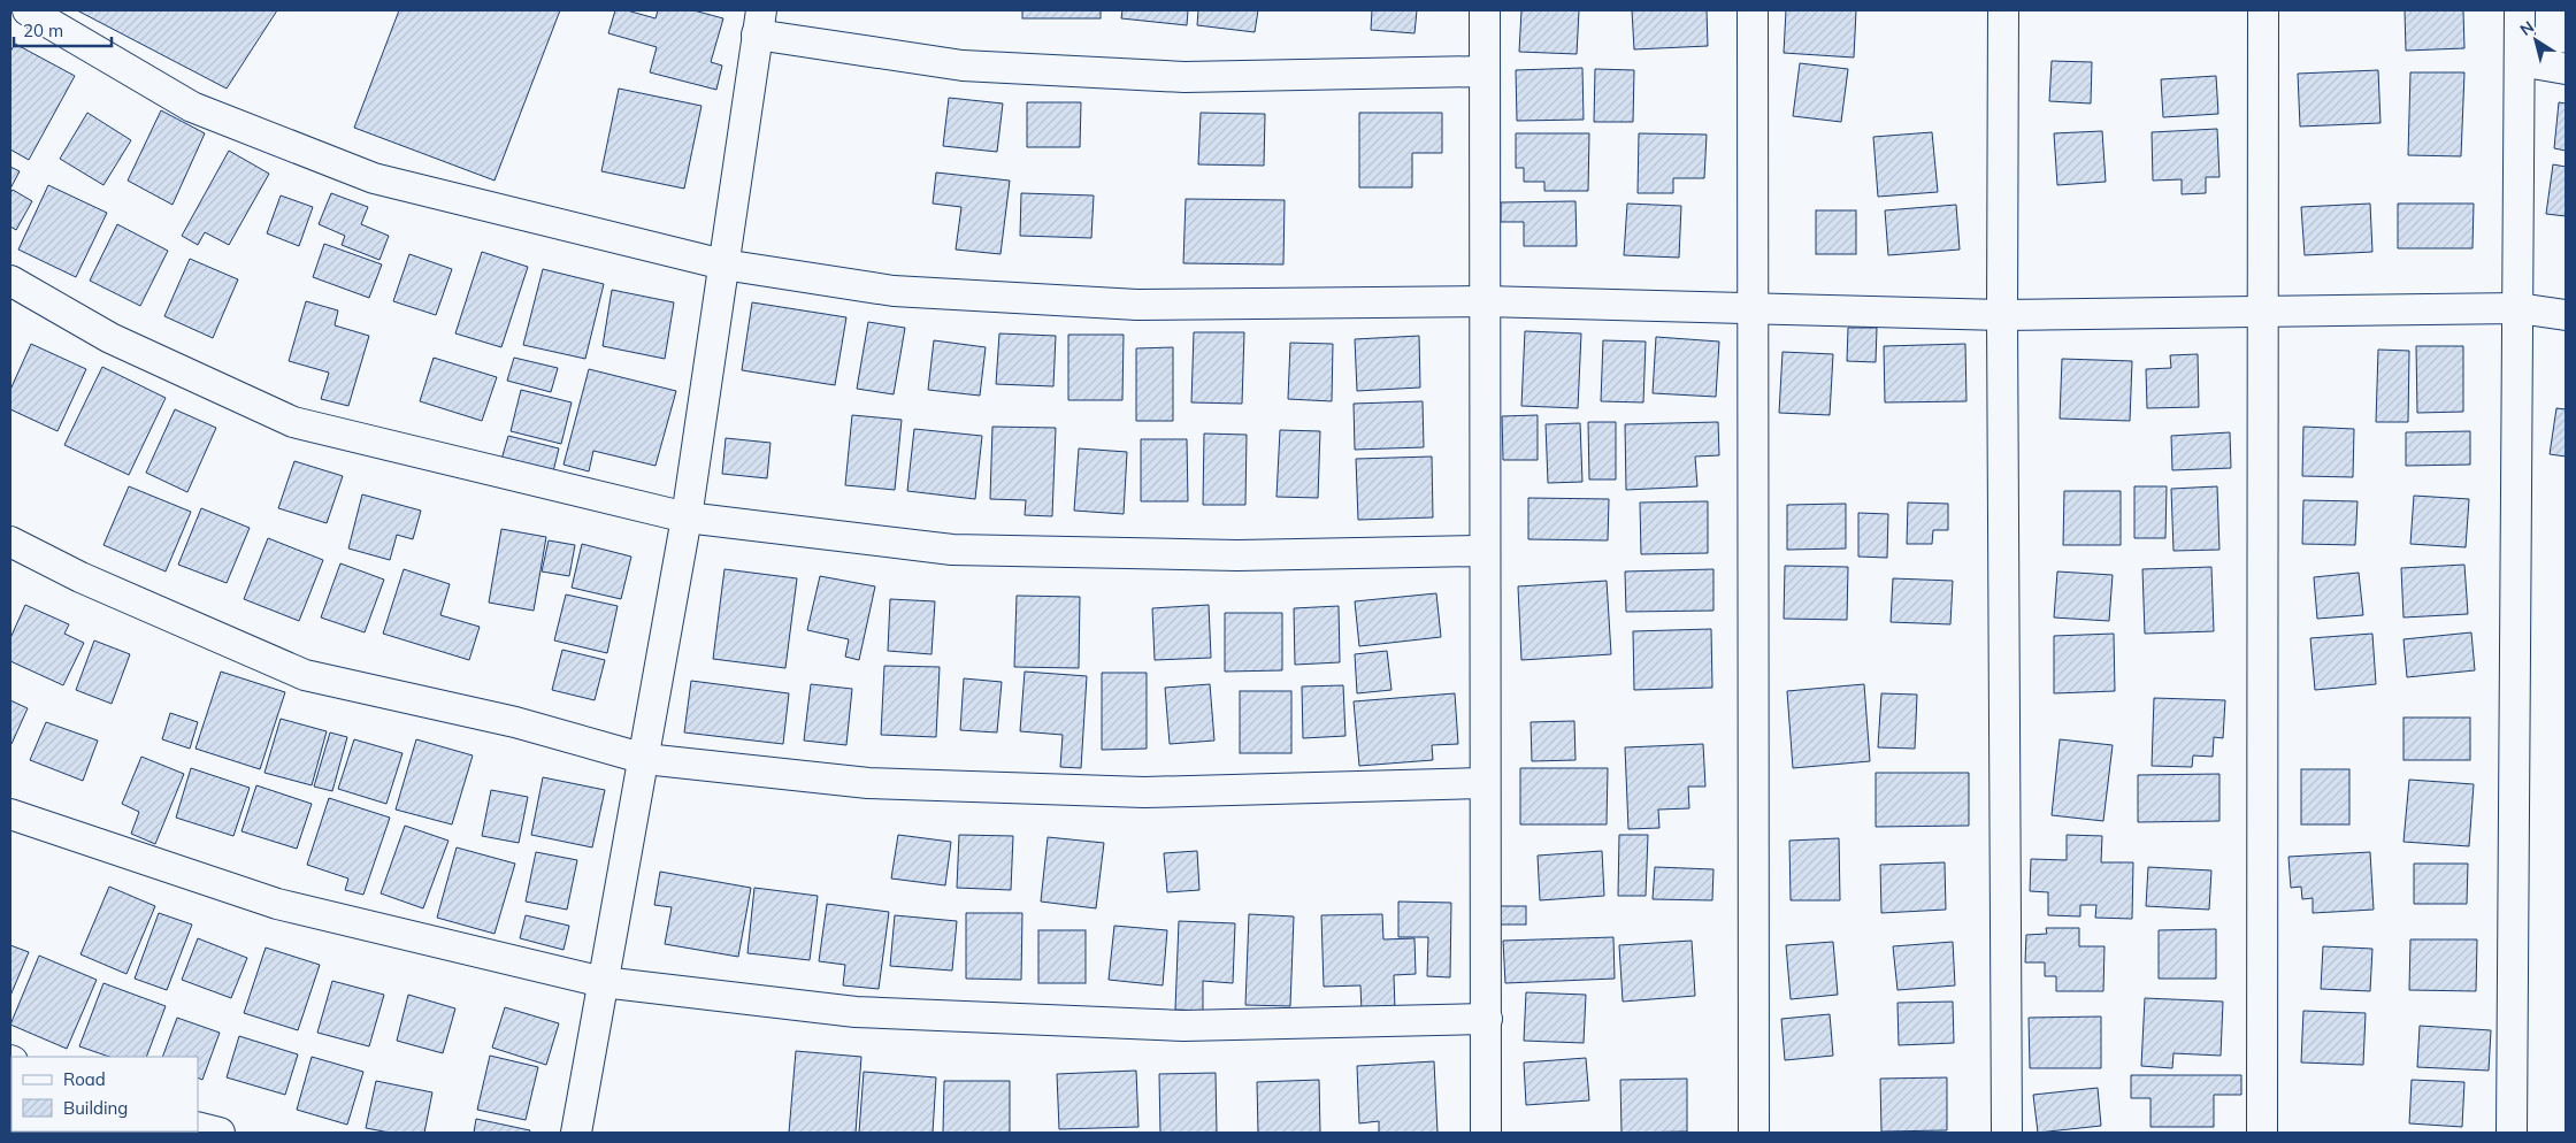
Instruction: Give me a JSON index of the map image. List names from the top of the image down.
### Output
{
  "legend": ["Road", "Building"],
  "scale_bar": "20 m",
  "north": "top left"
}
